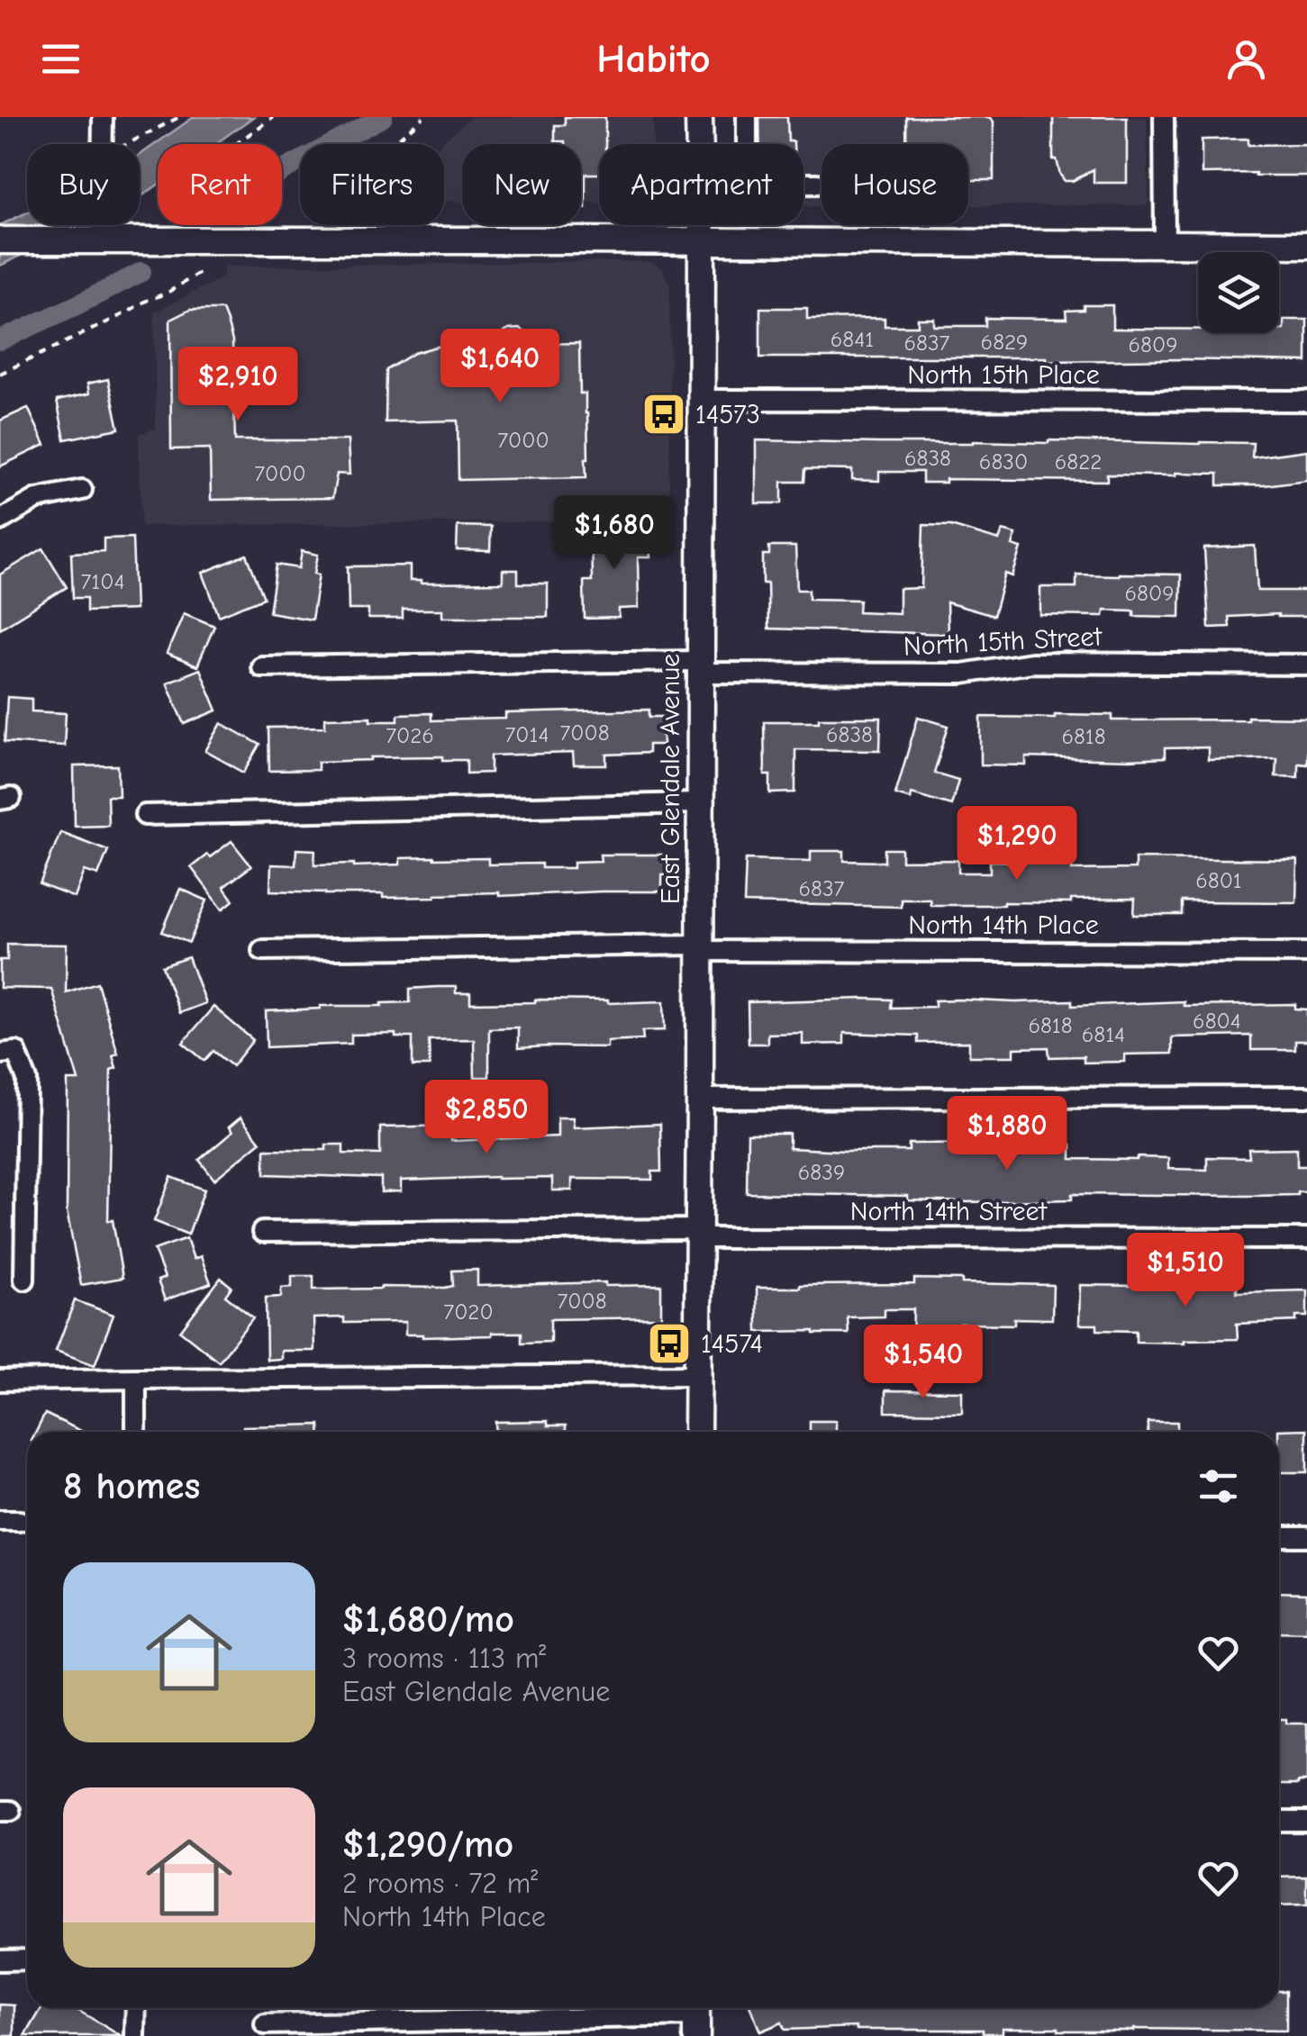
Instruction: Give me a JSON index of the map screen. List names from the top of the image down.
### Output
{
  "streets": {
    "main road": ["East Glendale Avenue"],
    "street": [
      "North 15th Place",
      "North 15th Street",
      "North 14th Place",
      "North 14th Street"
    ]
  },
  "crossings": [
    ["North 15th Place", "East Glendale Avenue"],
    ["North 15th Street", "East Glendale Avenue"],
    ["East Glendale Avenue", "North 14th Place"],
    ["East Glendale Avenue", "North 14th Street"]
  ],
  "places": {
    "bus stop": ["14573", "14574"]
  },
  "house_numbers": [
    "6841",
    "6829",
    "6837",
    "6809",
    "7000",
    "6838",
    "6830",
    "6822",
    "7000",
    "7104",
    "6809",
    "7008",
    "7014",
    "6838",
    "7026",
    "6818",
    "6801",
    "6837",
    "6804",
    "6818",
    "6814",
    "6839",
    "7008",
    "7020"
  ],
  "page": {
    "header": "Habito",
    "chip": [
      "Buy",
      "Rent",
      "Filters",
      "New",
      "Apartment",
      "House"
    ],
    "price": [
      "$1,640",
      "$2,910",
      "$1,680",
      "$1,290",
      "$2,850",
      "$1,880",
      "$1,510",
      "$1,540"
    ],
    "heading": "8 homes",
    "list": [
      {
        "name": "$1,680/mo",
        "note": "3 rooms · 113 m² · East Glendale Avenue"
      },
      {
        "name": "$1,290/mo",
        "note": "2 rooms · 72 m² · North 14th Place"
      }
    ]
  }
}
